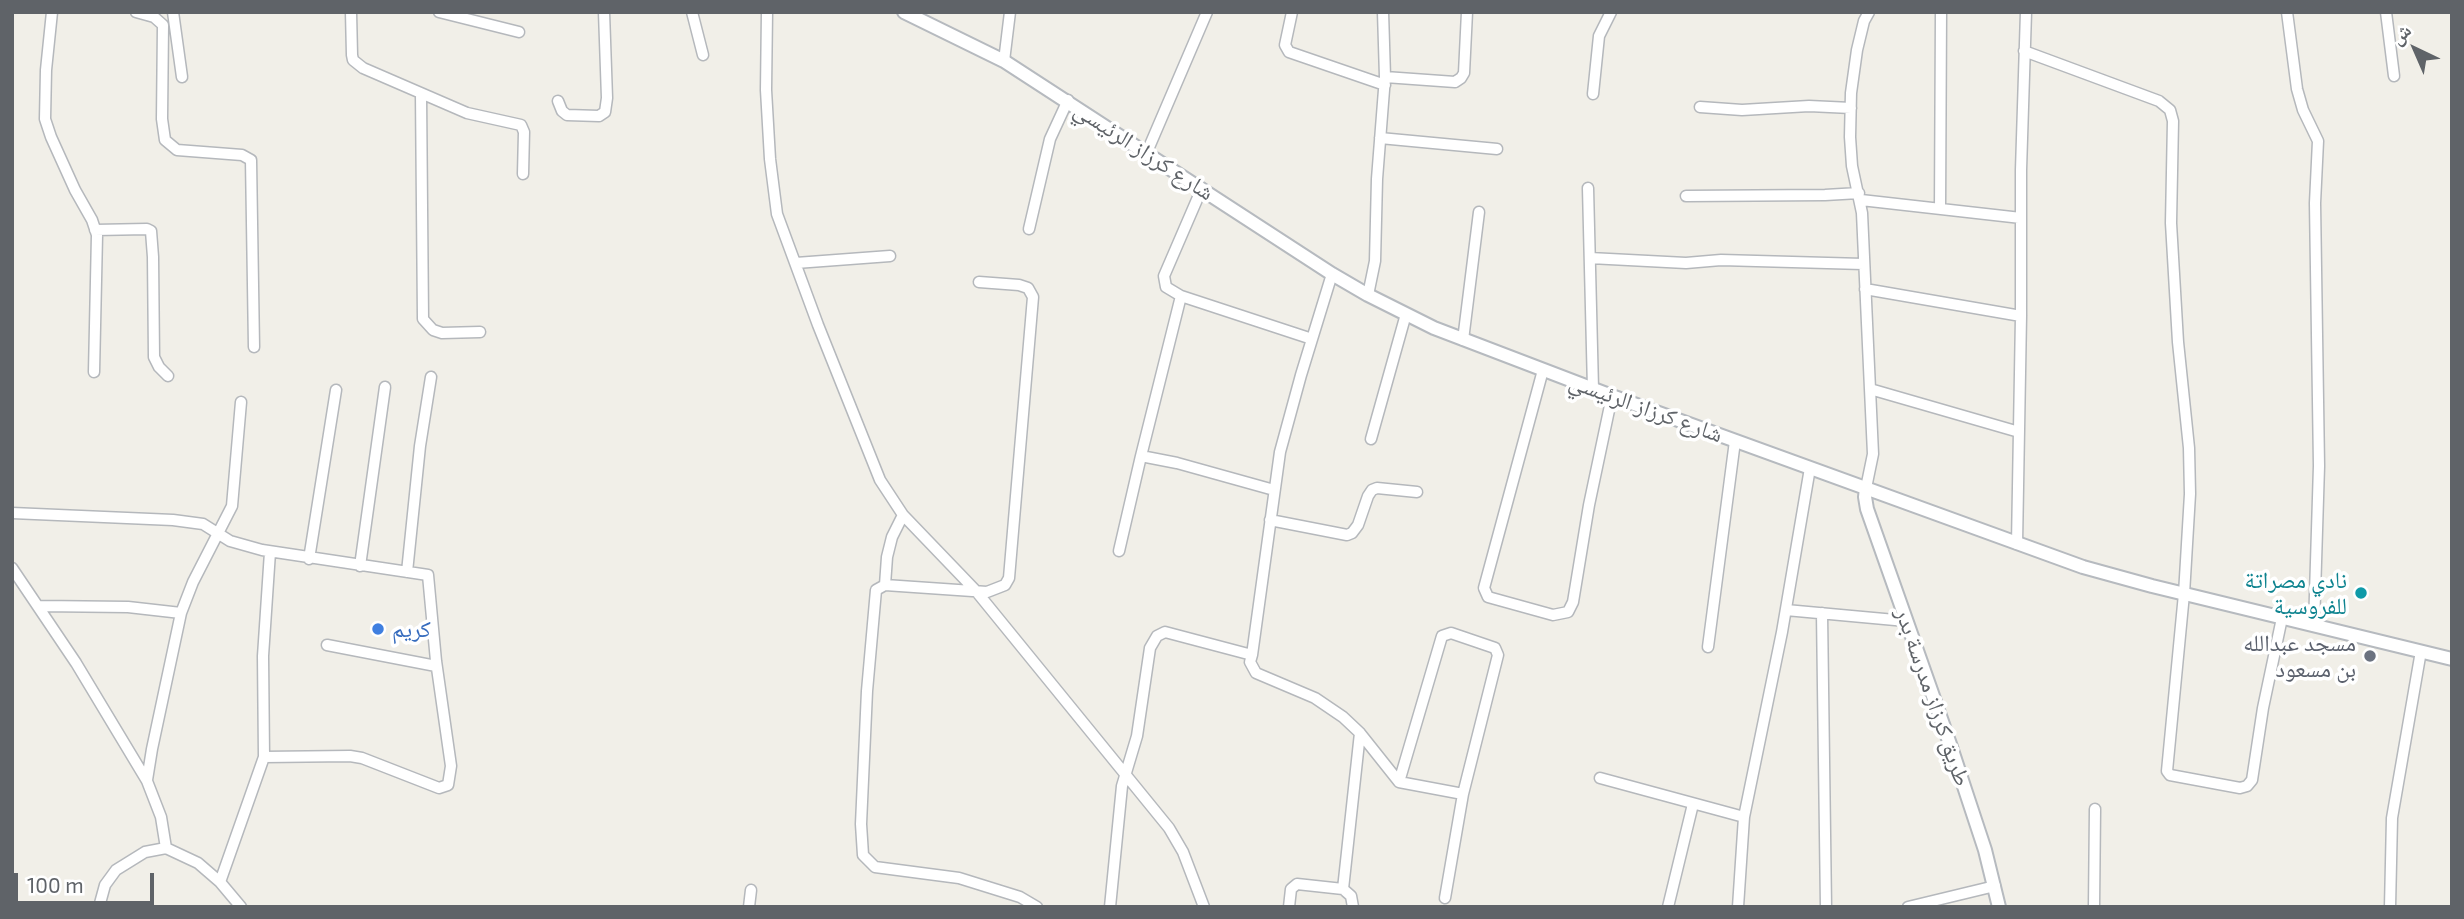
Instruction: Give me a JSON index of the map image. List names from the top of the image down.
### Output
{
  "streets": {
    "street": ["شارع كرزاز الرئيسي", "طريق كرزاز مدرسة بدر"]
  },
  "crossings": [
    ["شارع كرزاز الرئيسي", "طريق كرزاز مدرسة بدر"]
  ],
  "places": ["نادي مصراتة للفروسية", "كريم", "مسجد عبدالله بن مسعود"],
  "scale_bar": "100 m",
  "north": "top left"
}
